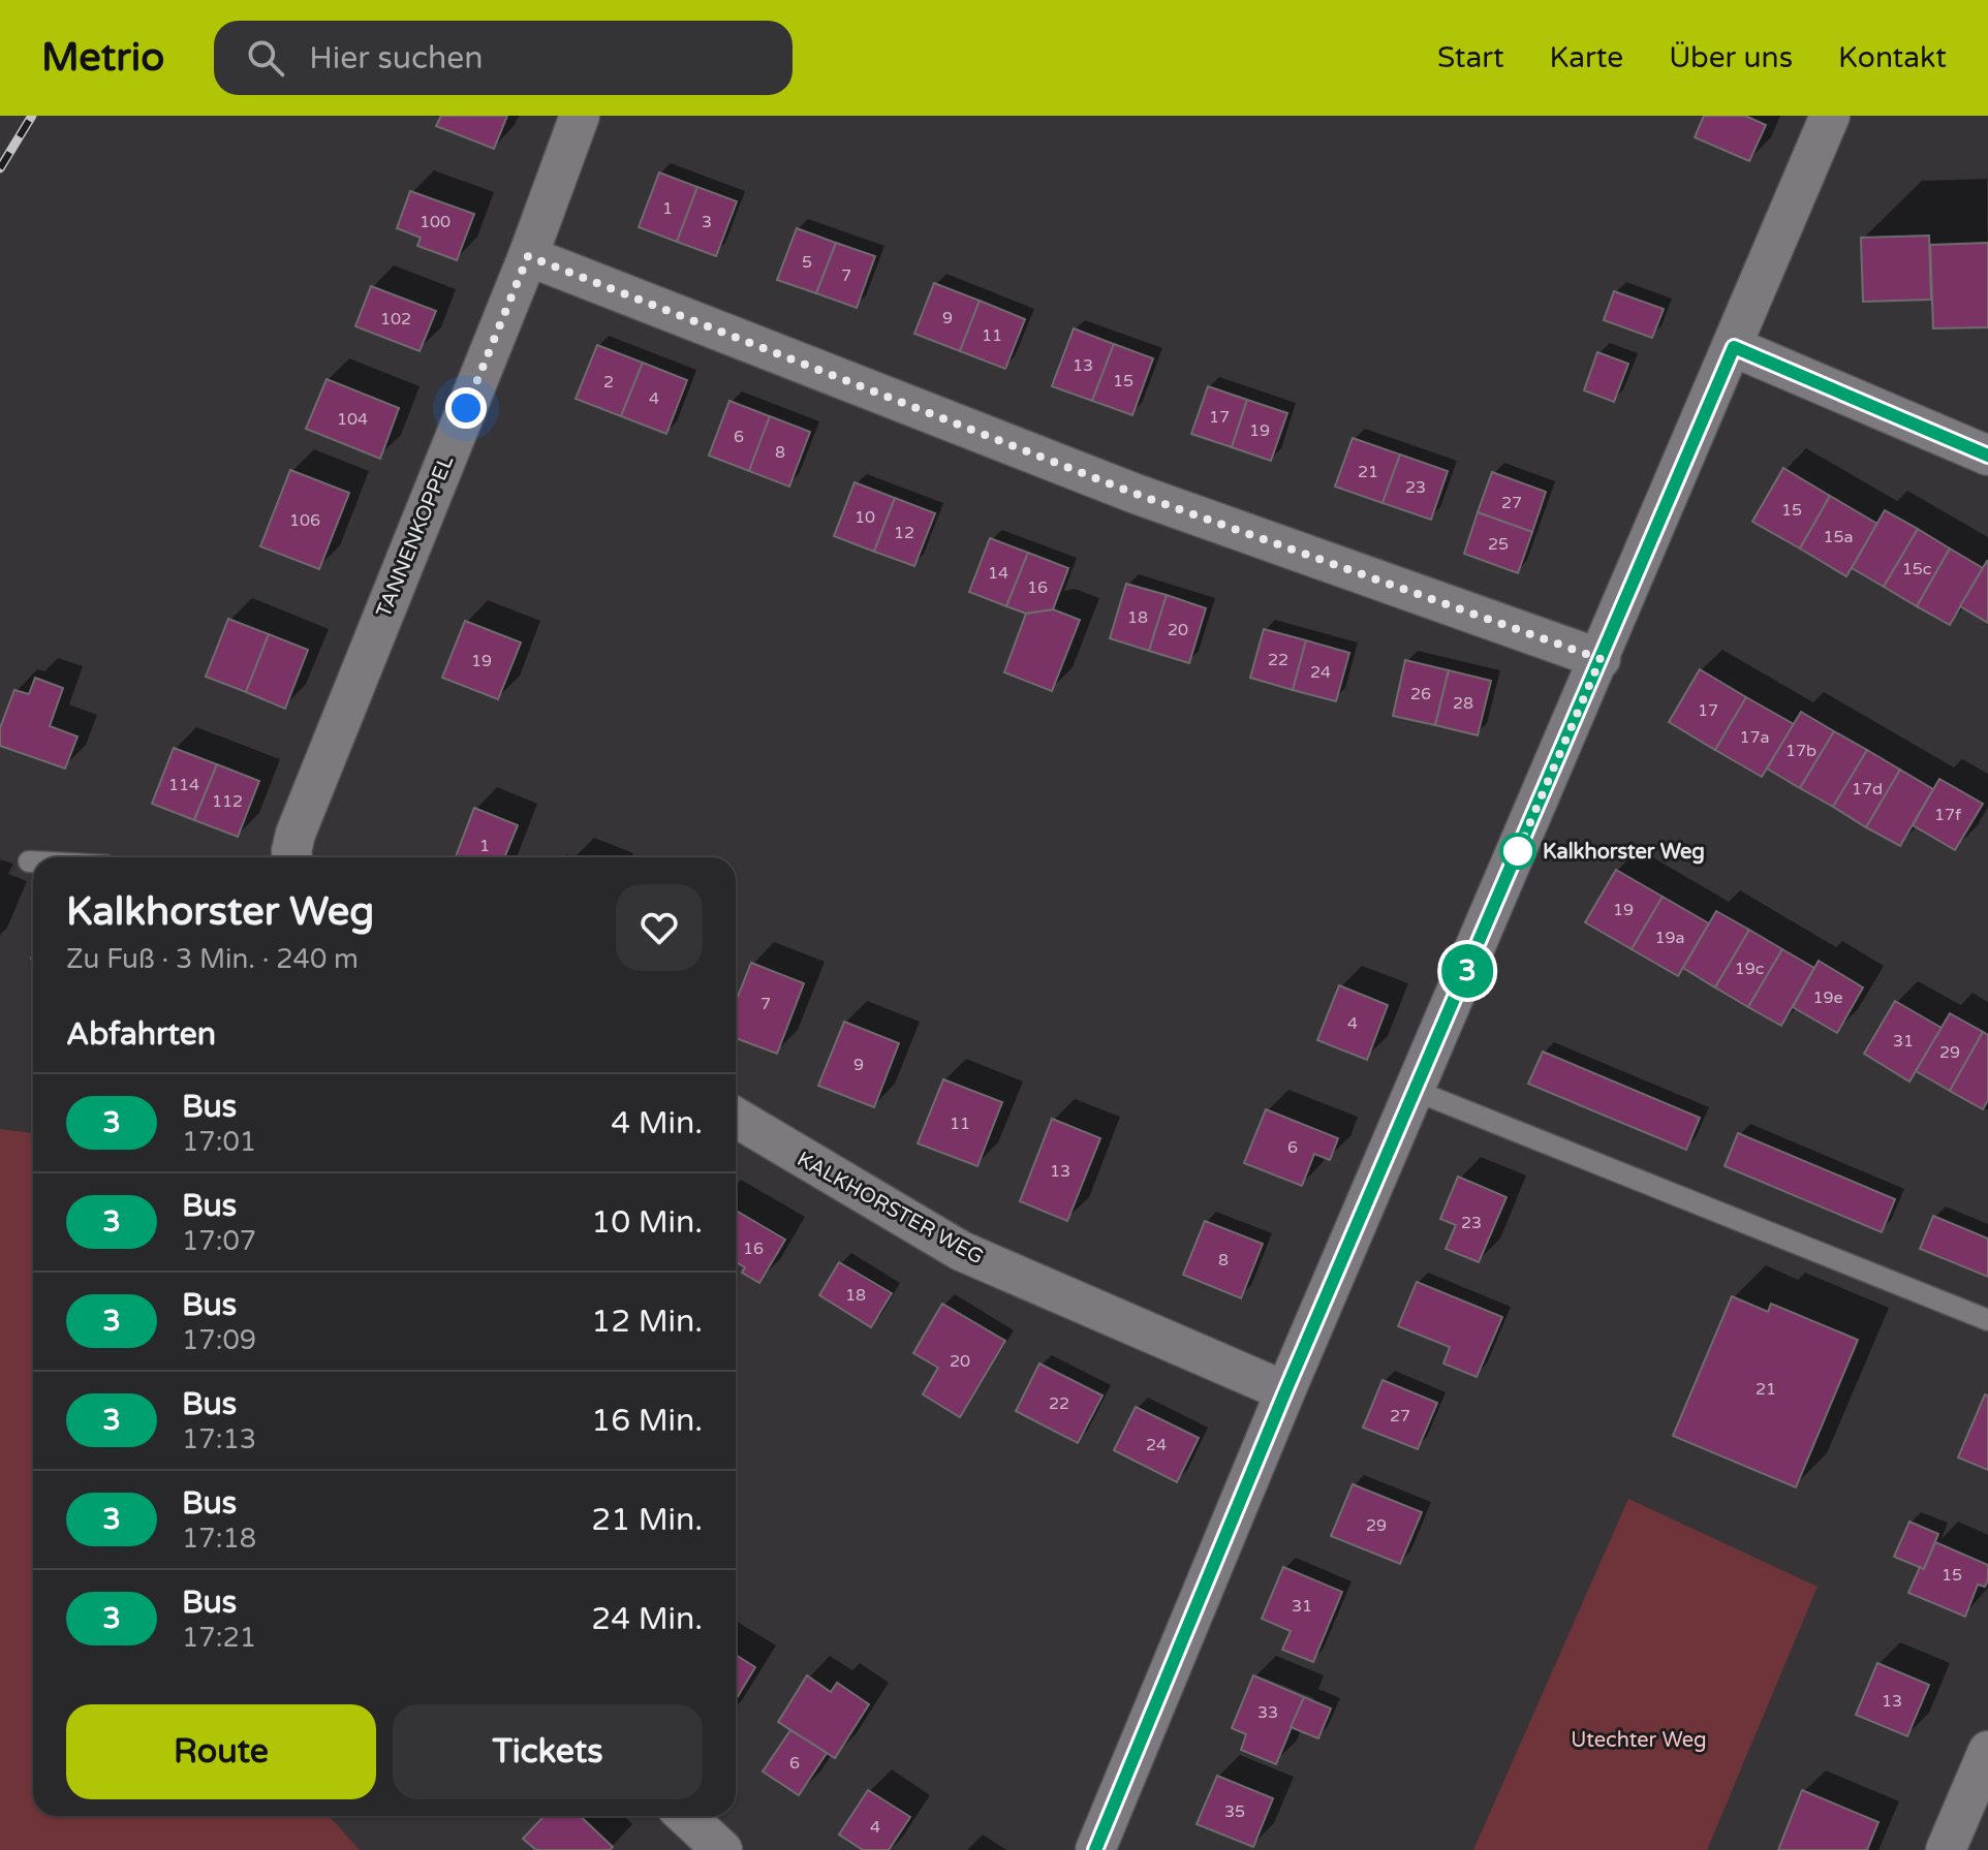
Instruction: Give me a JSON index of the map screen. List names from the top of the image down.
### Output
{
  "streets": {
    "street": ["TANNENKOPPEL", "KALKHORSTER WEG"]
  },
  "parks": ["Utechter Weg"],
  "places": ["Kalkhorster Weg"],
  "lines": ["bus line 3"],
  "house_numbers": [
    "1",
    "100",
    "3",
    "5",
    "7",
    "9",
    "102",
    "11",
    "13",
    "15",
    "2",
    "4",
    "17",
    "104",
    "19",
    "6",
    "8",
    "21",
    "23",
    "27",
    "15",
    "10",
    "106",
    "12",
    "15a",
    "25",
    "15c",
    "14",
    "16",
    "18",
    "20",
    "22",
    "19",
    "24",
    "26",
    "28",
    "17",
    "17a",
    "17b",
    "114",
    "17d",
    "112",
    "17f",
    "1",
    "19",
    "19a",
    "19c",
    "19e",
    "7",
    "4",
    "31",
    "29",
    "9",
    "11",
    "6",
    "13",
    "23",
    "16",
    "8",
    "18",
    "20",
    "21",
    "22",
    "27",
    "24",
    "29",
    "15",
    "31",
    "13",
    "33",
    "6",
    "35",
    "4"
  ],
  "page": {
    "header": "Metrio",
    "search": "Hier suchen",
    "nav": [
      "Start",
      "Karte",
      "Über uns",
      "Kontakt"
    ],
    "on_map": "3",
    "heading": [
      ["Kalkhorster Weg", "Zu Fuß · 3 Min. · 240 m"],
      "Abfahrten"
    ],
    "list": [
      {
        "mark": "3",
        "name": "Bus",
        "note": "17:01",
        "value": "4 Min."
      },
      {
        "mark": "3",
        "name": "Bus",
        "note": "17:07",
        "value": "10 Min."
      },
      {
        "mark": "3",
        "name": "Bus",
        "note": "17:09",
        "value": "12 Min."
      },
      {
        "mark": "3",
        "name": "Bus",
        "note": "17:13",
        "value": "16 Min."
      },
      {
        "mark": "3",
        "name": "Bus",
        "note": "17:18",
        "value": "21 Min."
      },
      {
        "mark": "3",
        "name": "Bus",
        "note": "17:21",
        "value": "24 Min."
      }
    ],
    "buttons": ["Route", "Tickets"]
  }
}
